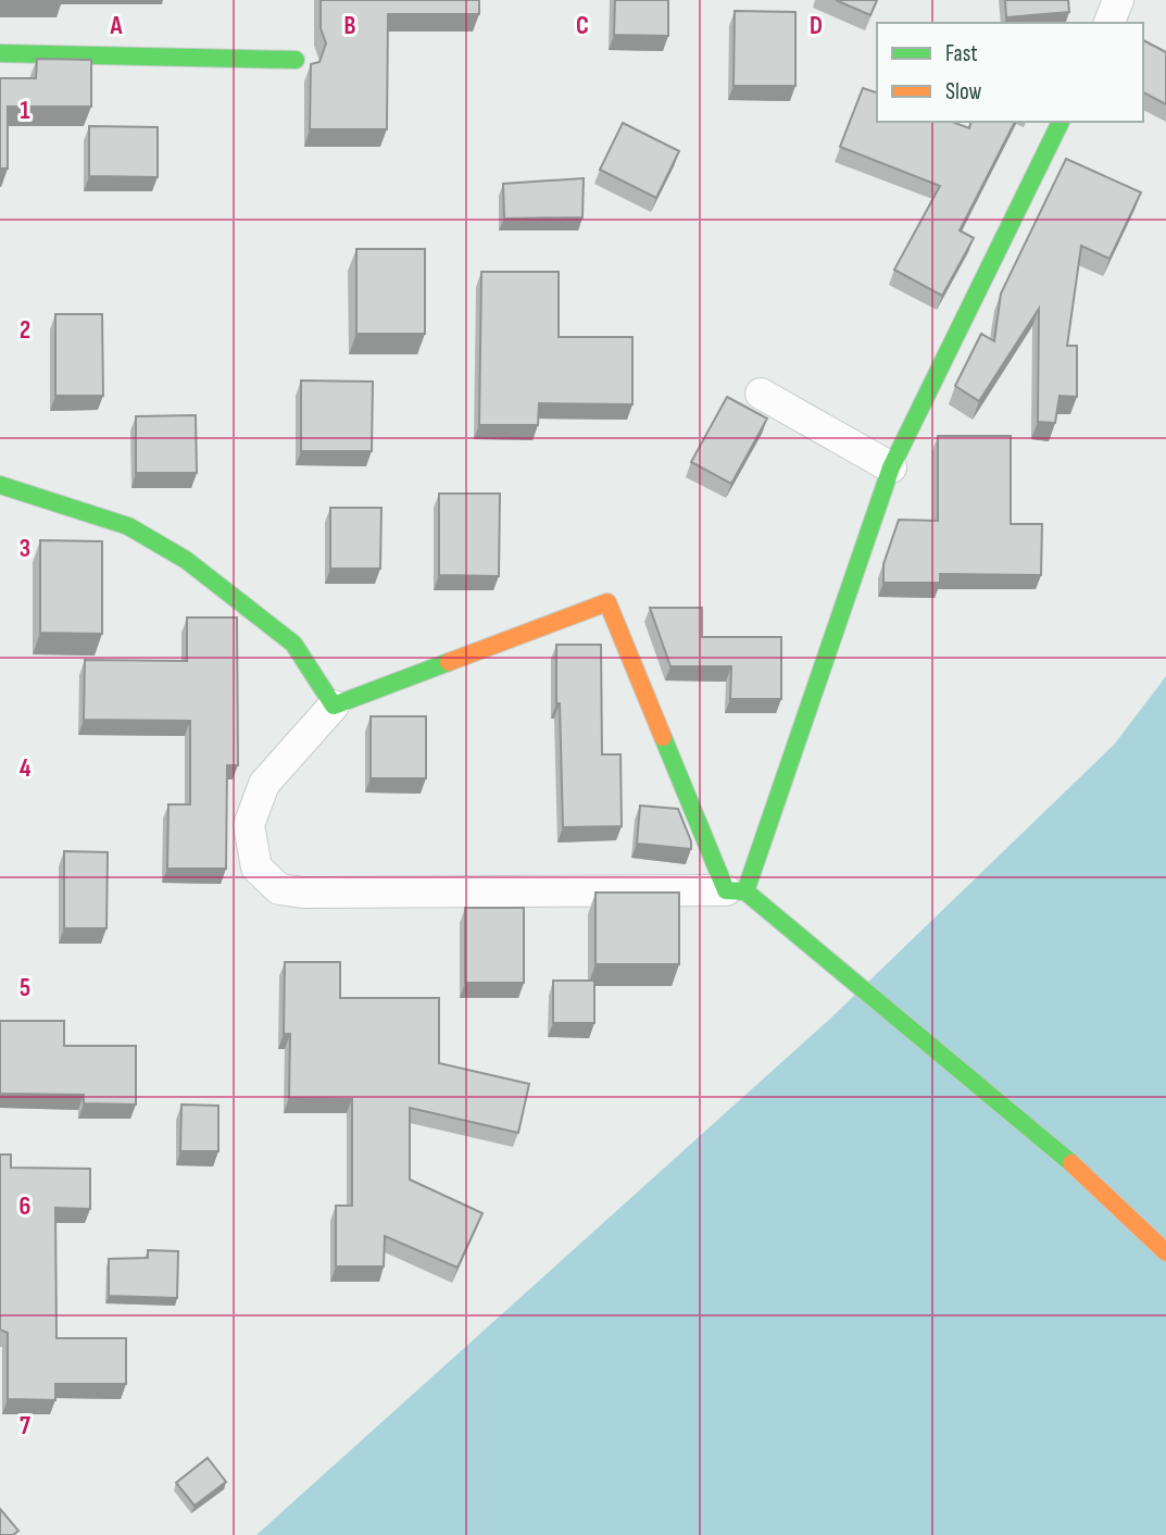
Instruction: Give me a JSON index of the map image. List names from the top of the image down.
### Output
{
  "legend": ["Fast", "Slow"],
  "grid": {
    "columns": [
      "A",
      "B",
      "C",
      "D"
    ],
    "rows": [
      "1",
      "2",
      "3",
      "4",
      "5",
      "6",
      "7"
    ]
  }
}
